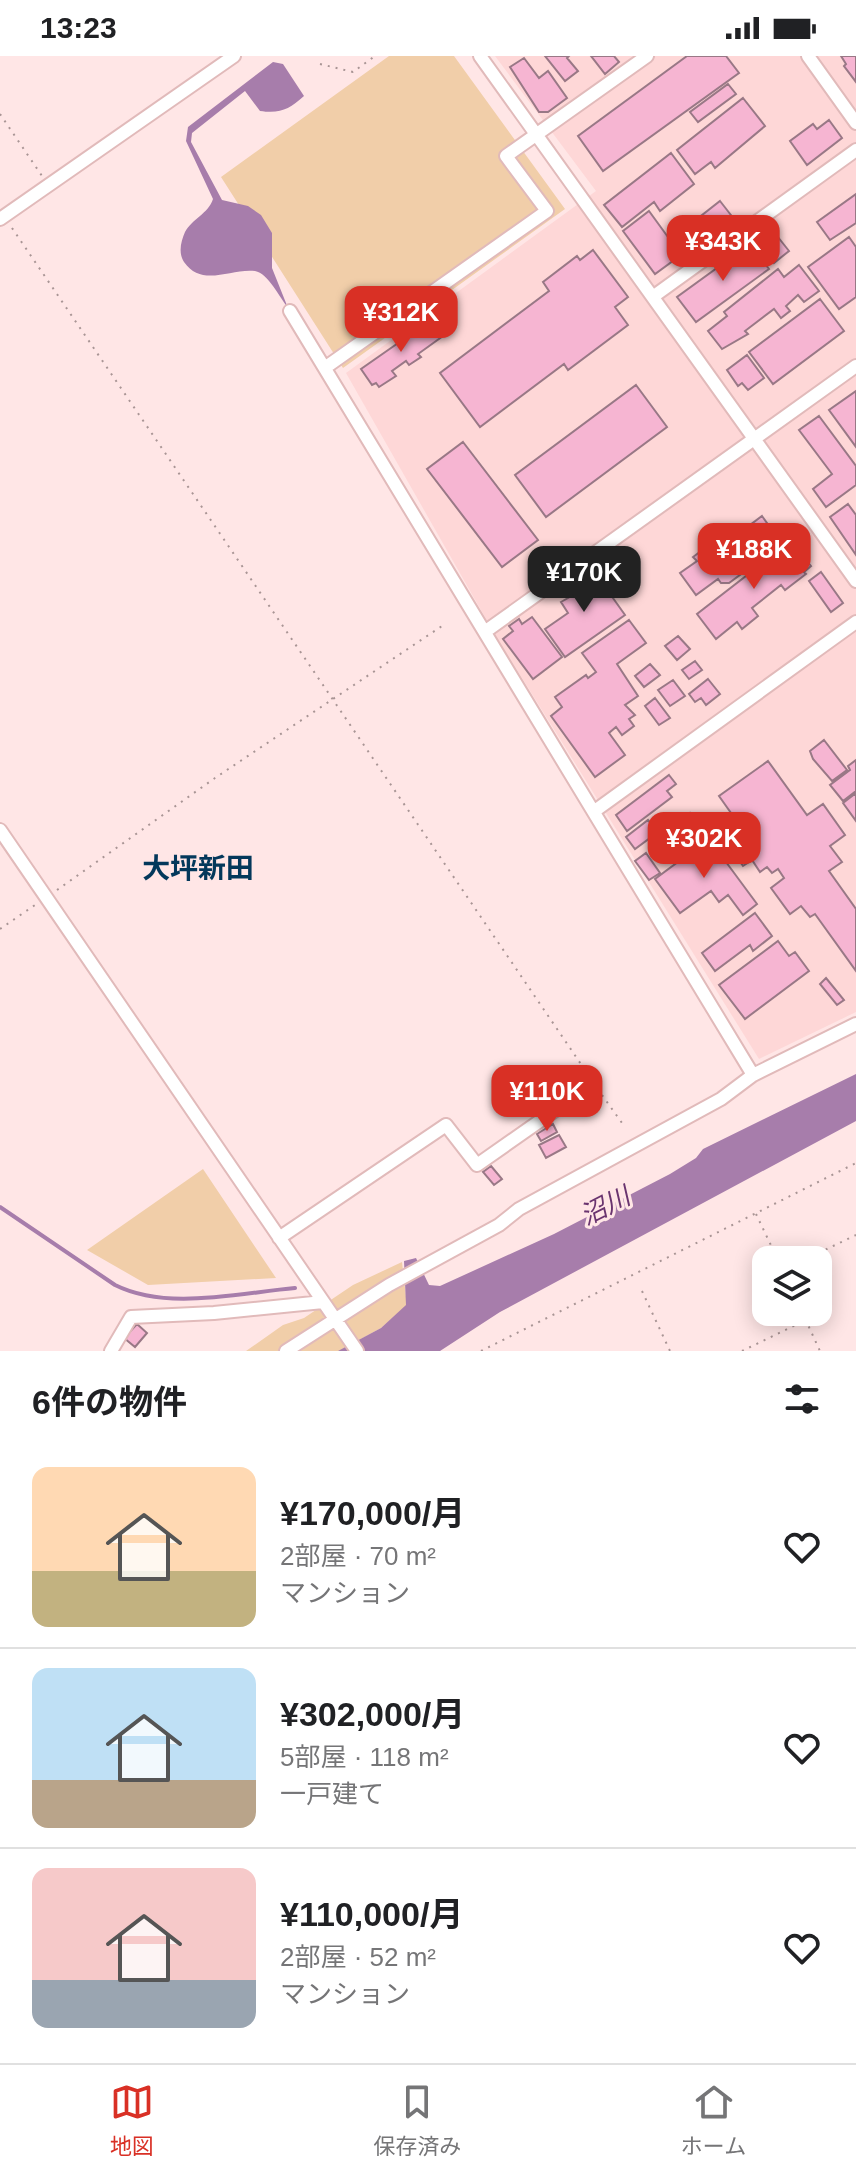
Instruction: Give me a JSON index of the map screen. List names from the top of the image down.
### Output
{
  "districts": ["大坪新田"],
  "water": ["沼川"],
  "page": {
    "status": "13:23",
    "price": [
      "¥343K",
      "¥312K",
      "¥188K",
      "¥170K",
      "¥302K",
      "¥110K"
    ],
    "heading": "6件の物件",
    "list": [
      {
        "name": "¥170,000/月",
        "note": "2部屋 · 70 m² · マンション"
      },
      {
        "name": "¥302,000/月",
        "note": "5部屋 · 118 m² · 一戸建て"
      },
      {
        "name": "¥110,000/月",
        "note": "2部屋 · 52 m² · マンション"
      }
    ],
    "tabs": ["地図", "保存済み", "ホーム"]
  }
}
